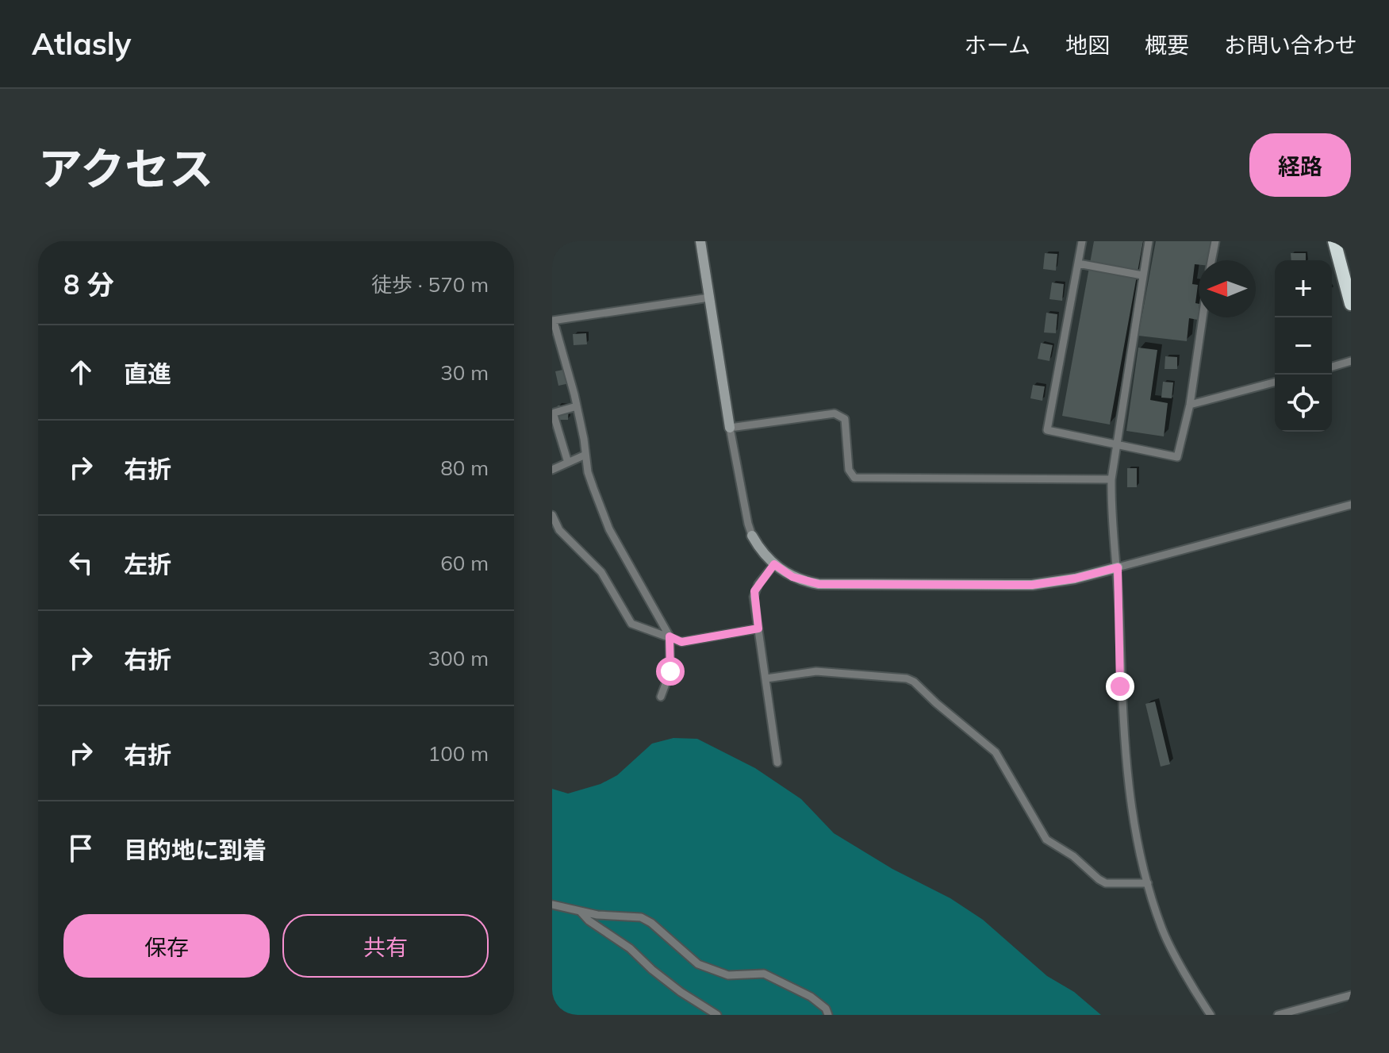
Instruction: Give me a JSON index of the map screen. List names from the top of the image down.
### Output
{
  "north": "left",
  "page": {
    "header": "Atlasly",
    "nav": [
      "ホーム",
      "地図",
      "概要",
      "お問い合わせ"
    ],
    "title": "アクセス",
    "buttons": [
      "経路",
      ["保存", "共有"]
    ],
    "heading": ["8 分", "徒歩 · 570 m"],
    "map_buttons": ["+", "−"],
    "list": [
      ["直進", "30 m"],
      ["右折", "80 m"],
      ["左折", "60 m"],
      ["右折", "300 m"],
      ["右折", "100 m"],
      "目的地に到着"
    ]
  }
}
